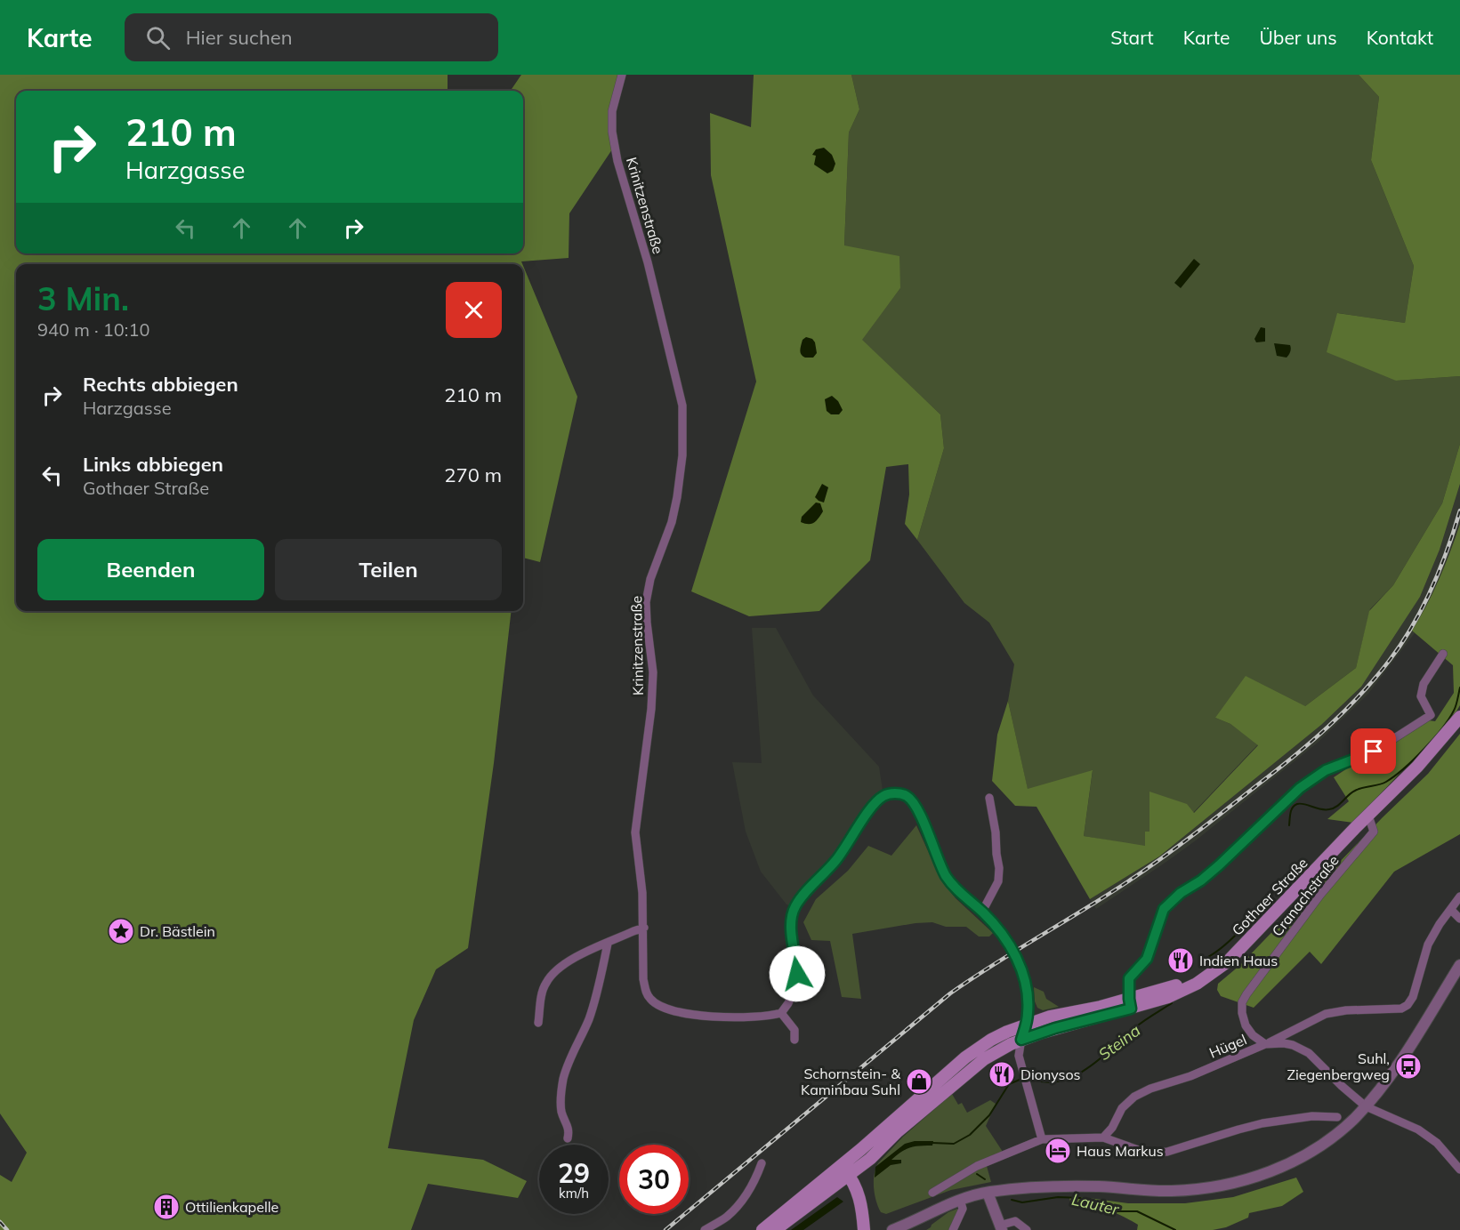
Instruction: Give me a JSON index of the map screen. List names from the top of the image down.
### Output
{
  "streets": {
    "main road": ["Gothaer Straße"],
    "street": ["Krinitzenstraße", "Cranachstraße", "Hügel"]
  },
  "crossings": [
    ["Cranachstraße", "Gothaer Straße"],
    ["Cranachstraße", "Hügel"]
  ],
  "water": ["Steina", "Lauter"],
  "places": {
    "place": ["Dr. Bästlein"],
    "restaurant": ["Indien Haus", "Dionysos"],
    "bus stop": ["Suhl, Ziegenbergweg"],
    "shop": ["Schornstein- & Kaminbau Suhl"],
    "hotel": ["Haus Markus"],
    "building": ["Ottilienkapelle"]
  },
  "page": {
    "header": "Karte",
    "search": "Hier suchen",
    "nav": [
      "Start",
      "Karte",
      "Über uns",
      "Kontakt"
    ],
    "turn": ["210 m", "Harzgasse"],
    "heading": ["3 Min.", "940 m · 10:10"],
    "list": [
      {
        "name": "Rechts abbiegen",
        "note": "Harzgasse",
        "value": "210 m"
      },
      {
        "name": "Links abbiegen",
        "note": "Gothaer Straße",
        "value": "270 m"
      }
    ],
    "buttons": ["Beenden", "Teilen"],
    "speed": "29 km/h",
    "limit": "30"
  }
}
